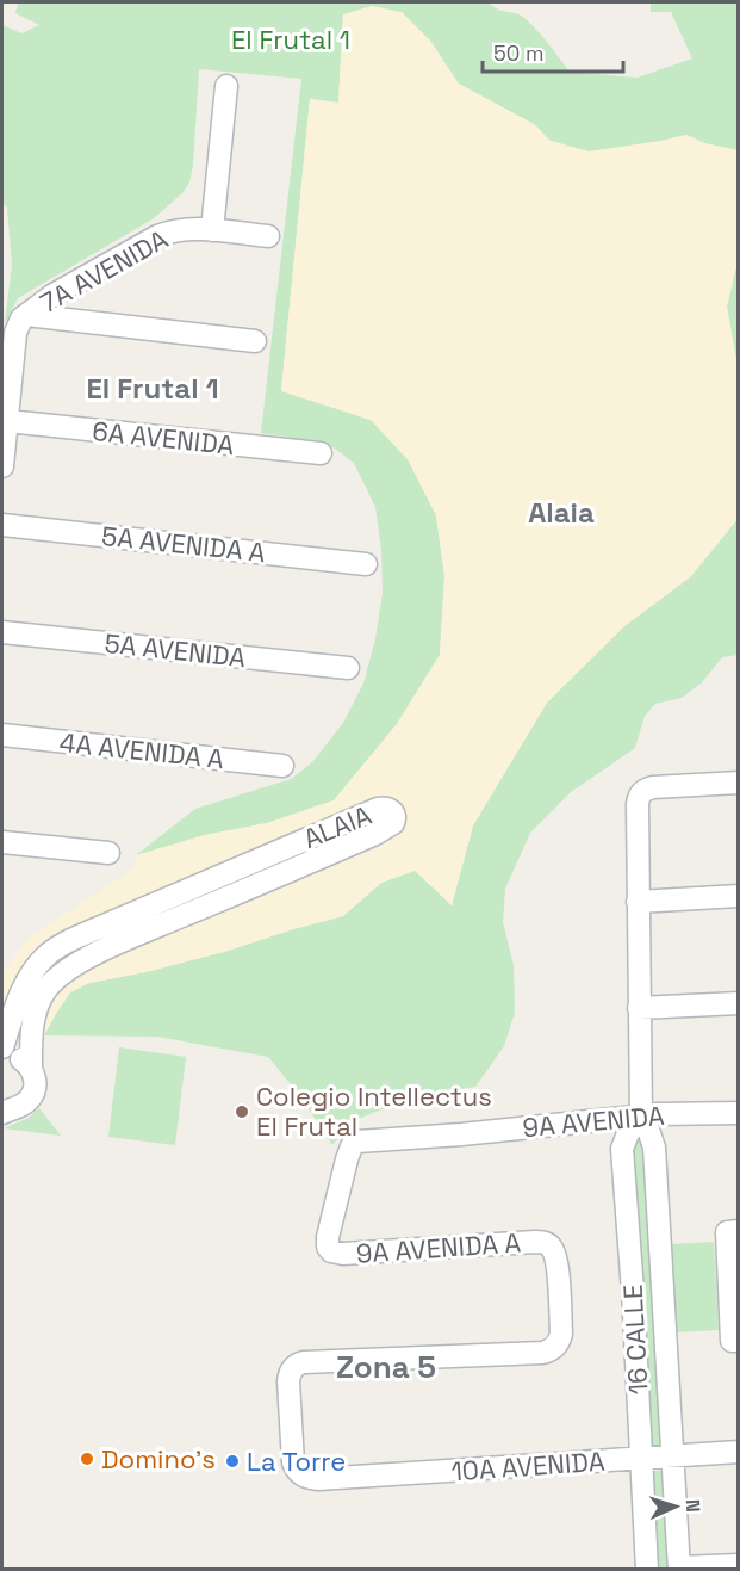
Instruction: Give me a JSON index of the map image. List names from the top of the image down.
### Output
{
  "streets": {
    "street": [
      "7A AVENIDA",
      "6A AVENIDA",
      "5A AVENIDA A",
      "5A AVENIDA",
      "4A AVENIDA A",
      "ALAIA",
      "9A AVENIDA",
      "9A AVENIDA A",
      "16 CALLE",
      "10A AVENIDA"
    ]
  },
  "crossings": [
    ["9A AVENIDA", "9A AVENIDA A"],
    ["9A AVENIDA", "16 CALLE"],
    ["9A AVENIDA A", "10A AVENIDA"],
    ["16 CALLE", "10A AVENIDA"]
  ],
  "districts": ["El Frutal 1", "Alaia", "Zona 5"],
  "parks": ["El Frutal 1"],
  "places": ["Colegio Intellectus El Frutal", "Domino's", "La Torre"],
  "scale_bar": "50 m",
  "north": "right"
}
